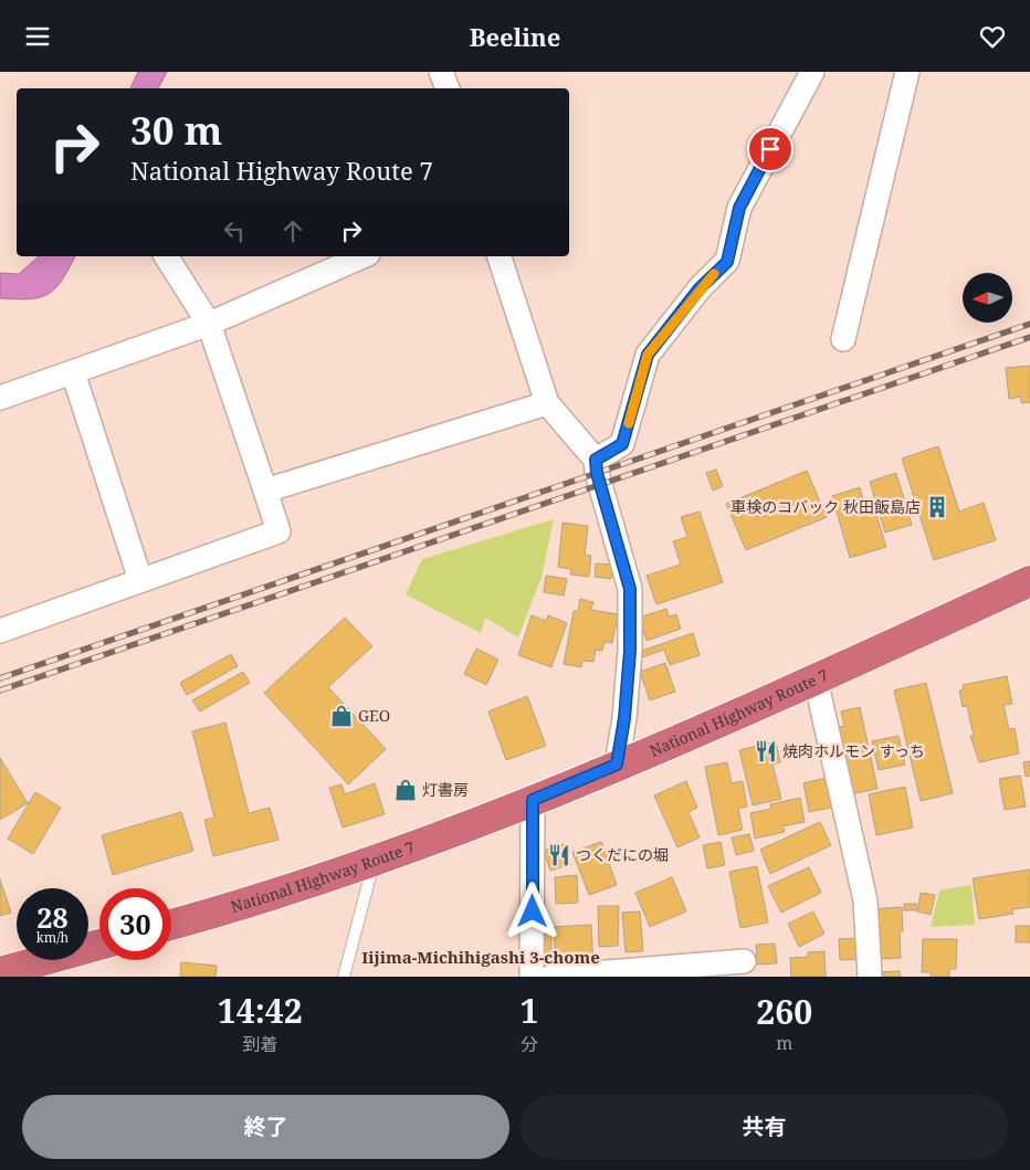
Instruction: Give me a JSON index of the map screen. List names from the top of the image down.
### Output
{
  "streets": {
    "highway": ["National Highway Route 7"]
  },
  "districts": ["Iijima-Michihigashi 3-chome"],
  "places": {
    "building": ["車検のコバック 秋田飯島店"],
    "shop": ["GEO", "灯書房"],
    "restaurant": ["焼肉ホルモン すっち", "つくだにの堀"]
  },
  "north": "left",
  "page": {
    "header": "Beeline",
    "turn": ["30 m", "National Highway Route 7"],
    "speed": "28 km/h",
    "limit": "30",
    "eta": [
      "14:42",
      "到着",
      "1",
      "分",
      "260",
      "m"
    ],
    "buttons": ["終了", "共有"]
  }
}
